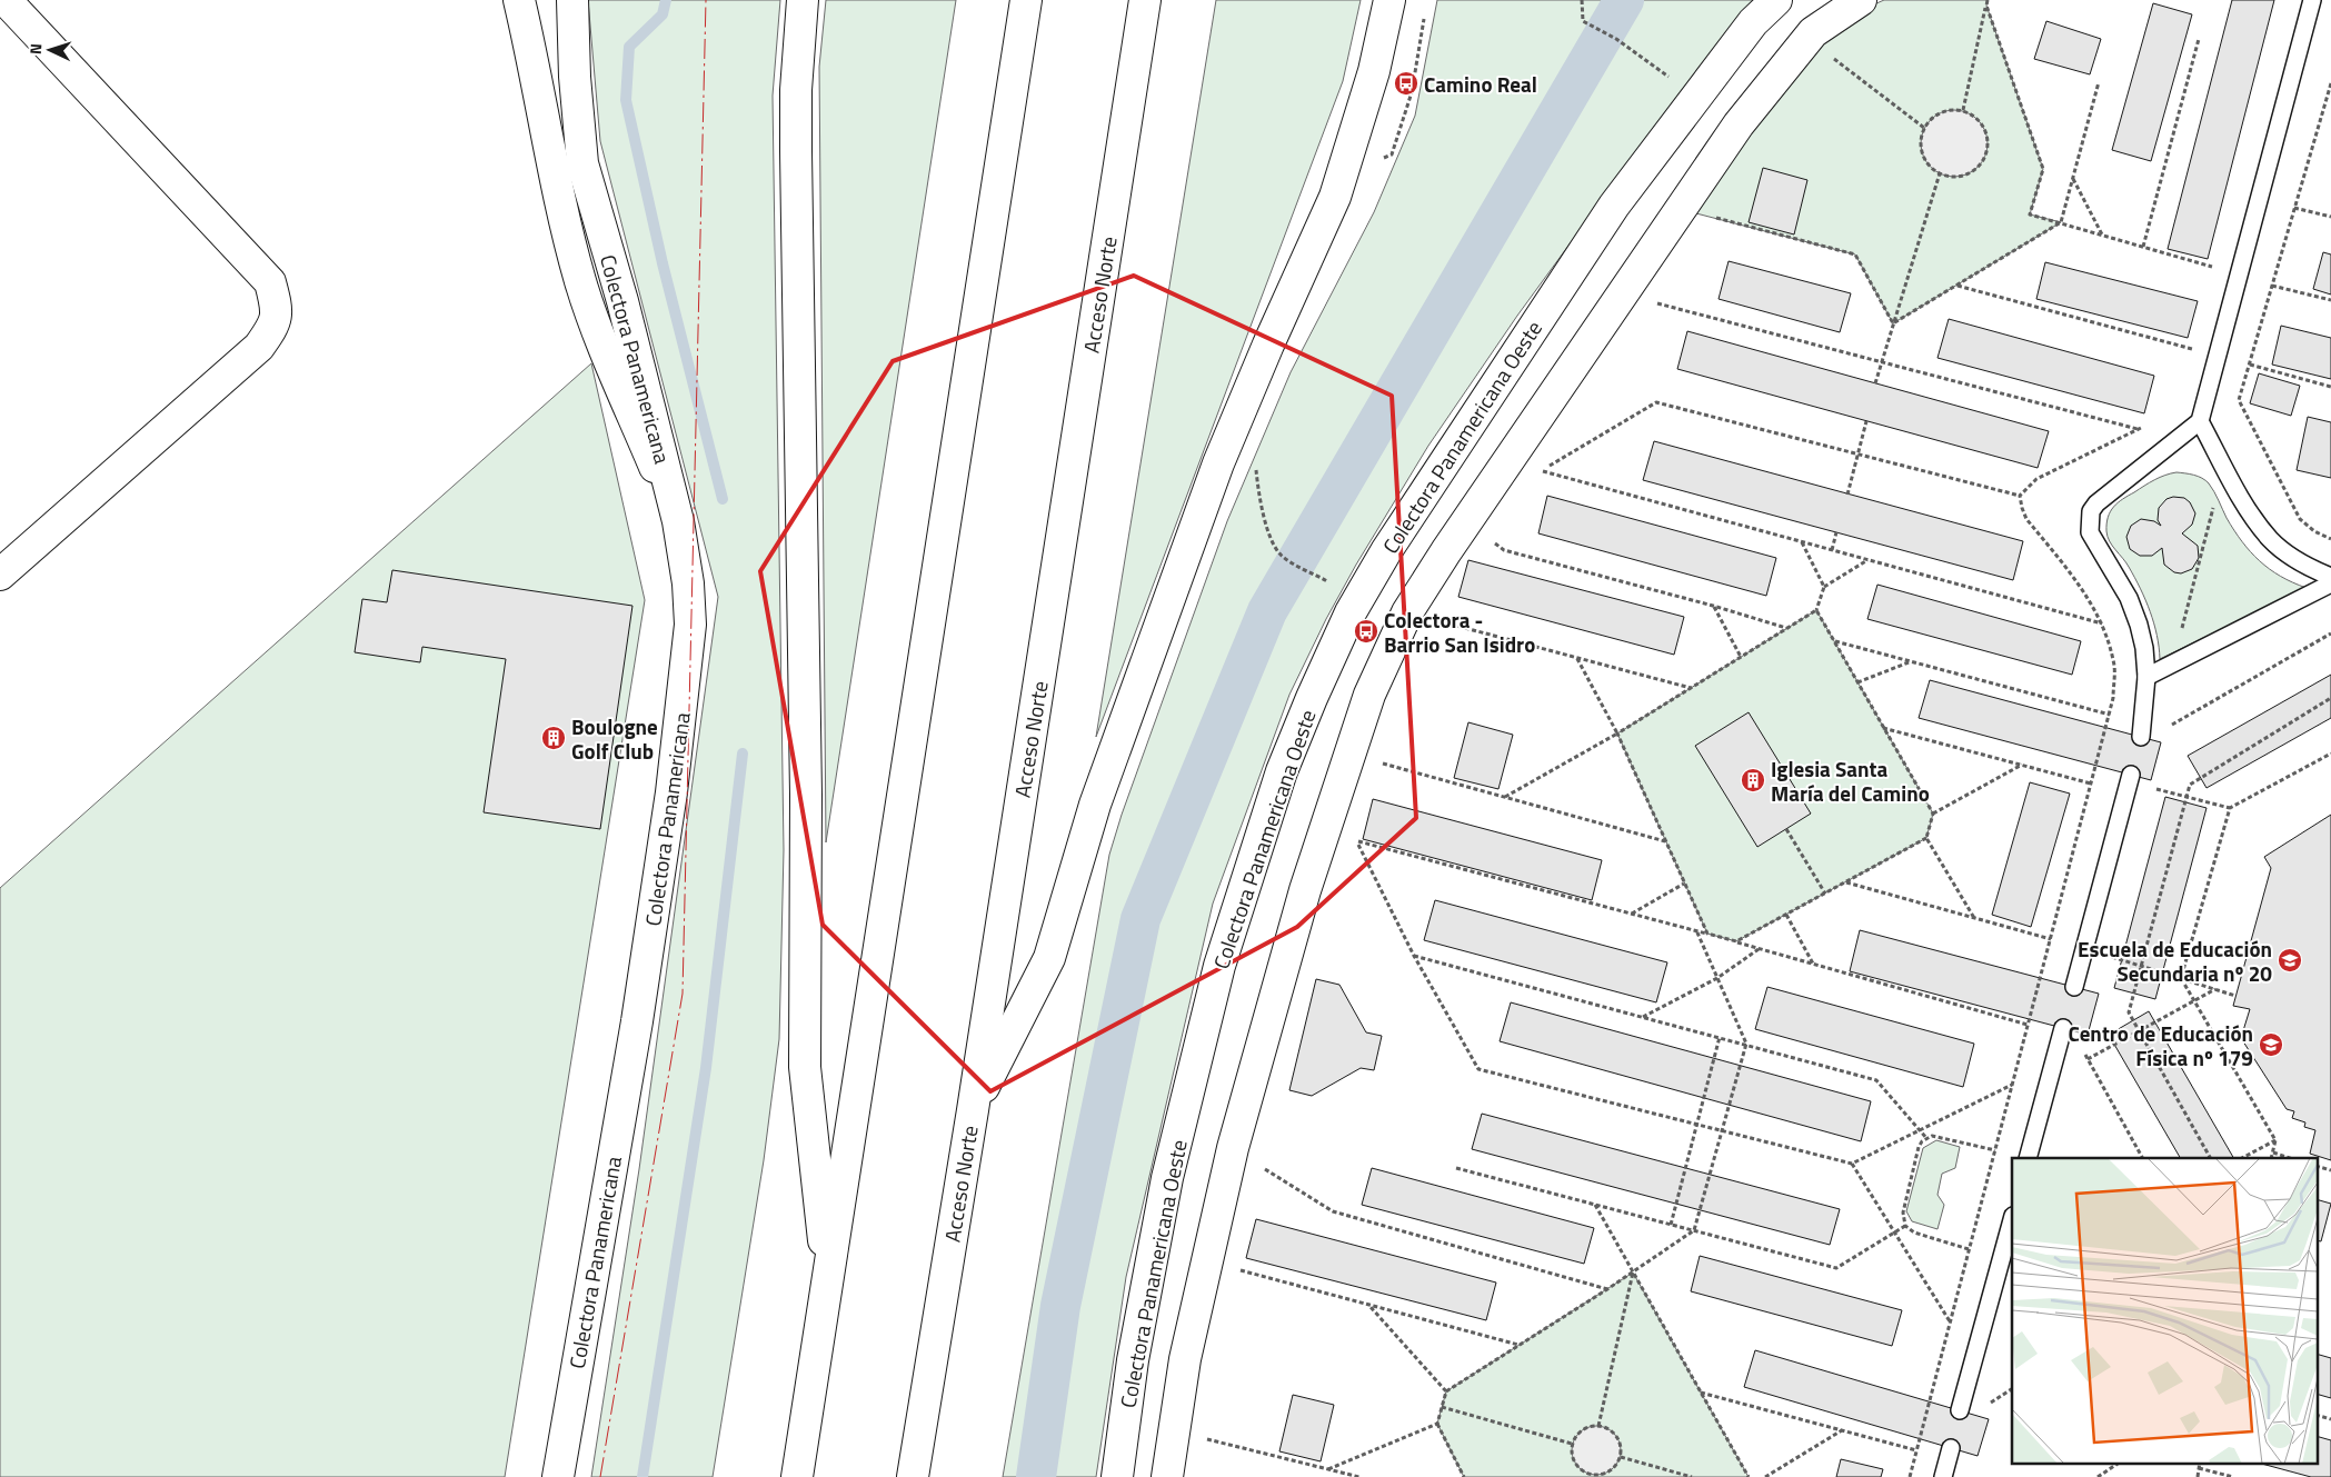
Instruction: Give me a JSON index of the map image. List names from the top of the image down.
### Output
{
  "streets": {
    "main road": ["Acceso Norte", "Colectora Panamericana", "Colectora Panamericana Oeste"]
  },
  "places": {
    "bus stop": ["Camino Real", "Colectora - Barrio San Isidro"],
    "building": ["Boulogne Golf Club", "Iglesia Santa María del Camino"],
    "school or university": ["Escuela de Educación Secundaria nº 20", "Centro de Educación Física nº 179"]
  },
  "north": "left"
}
